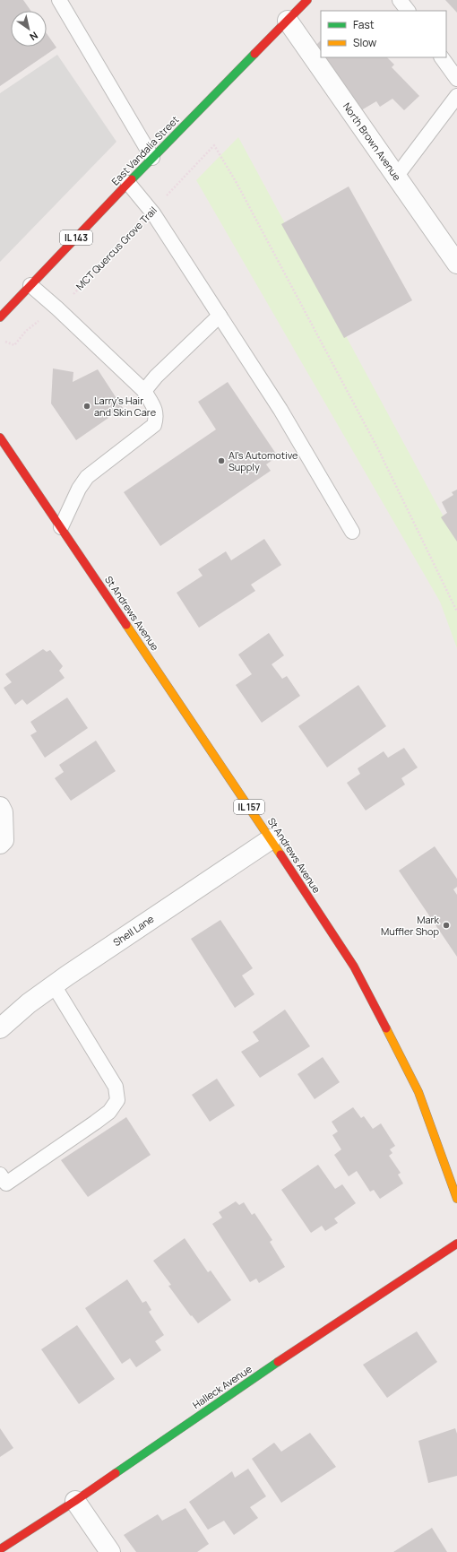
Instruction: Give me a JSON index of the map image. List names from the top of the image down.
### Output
{
  "streets": {
    "main road": [
      "East Vandalia Street",
      "IL 143",
      "St Andrews Avenue",
      "IL 157",
      "Halleck Avenue"
    ],
    "street": ["North Brown Avenue", "Shell Lane"],
    "path": ["MCT Quercus Grove Trail"]
  },
  "crossings": [
    ["North Brown Avenue", "East Vandalia Street"],
    ["St Andrews Avenue", "Shell Lane"]
  ],
  "places": ["Larry's Hair and Skin Care", "Al's Automotive Supply", "Mark Muffler Shop"],
  "legend": ["Fast", "Slow"],
  "north": "bottom right"
}
